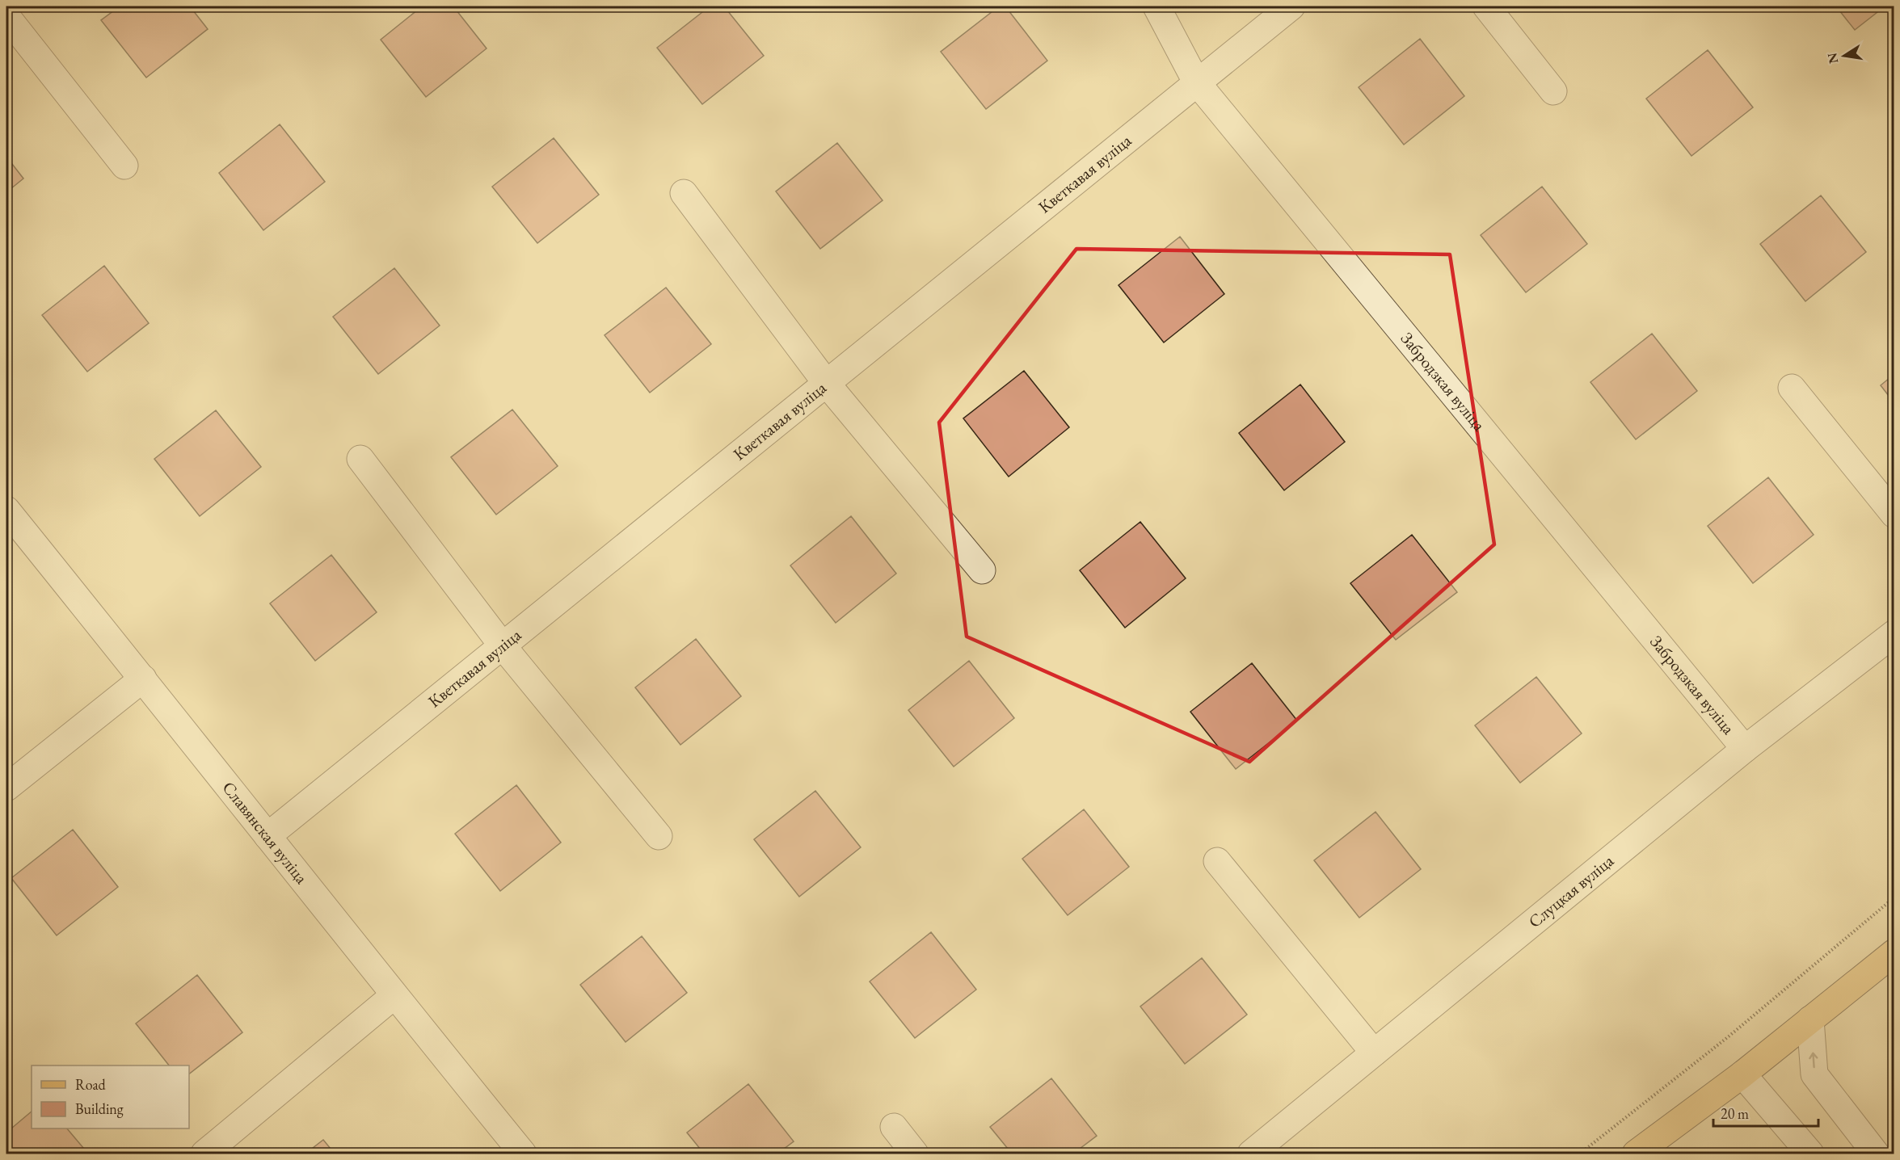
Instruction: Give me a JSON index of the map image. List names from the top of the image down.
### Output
{
  "streets": {
    "street": [
      "Кветкавая вуліца",
      "Забродзкая вуліца",
      "Славянская вуліца",
      "Слуцкая вуліца"
    ]
  },
  "crossings": [
    ["Кветкавая вуліца", "Забродзкая вуліца"],
    ["Кветкавая вуліца", "Славянская вуліца"],
    ["Забродзкая вуліца", "Слуцкая вуліца"]
  ],
  "legend": ["Road", "Building"],
  "scale_bar": "20 m",
  "north": "left"
}
